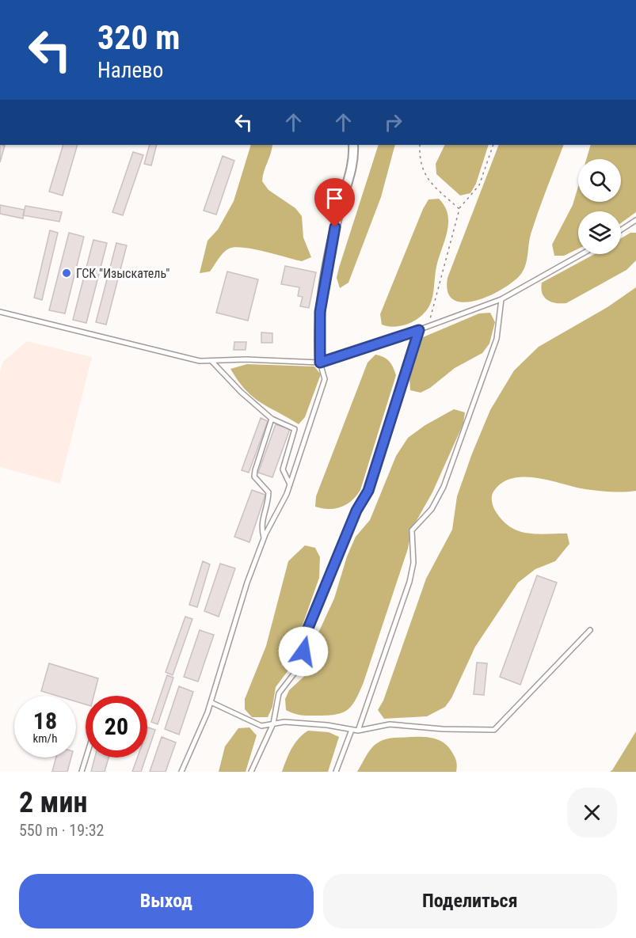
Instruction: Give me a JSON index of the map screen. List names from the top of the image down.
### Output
{
  "places": ["ГСК \"Изыскатель\""],
  "page": {
    "turn": ["320 m", "Налево"],
    "speed": "18 km/h",
    "limit": "20",
    "heading": ["2 мин", "550 m · 19:32"],
    "buttons": ["Выход", "Поделиться"]
  }
}
